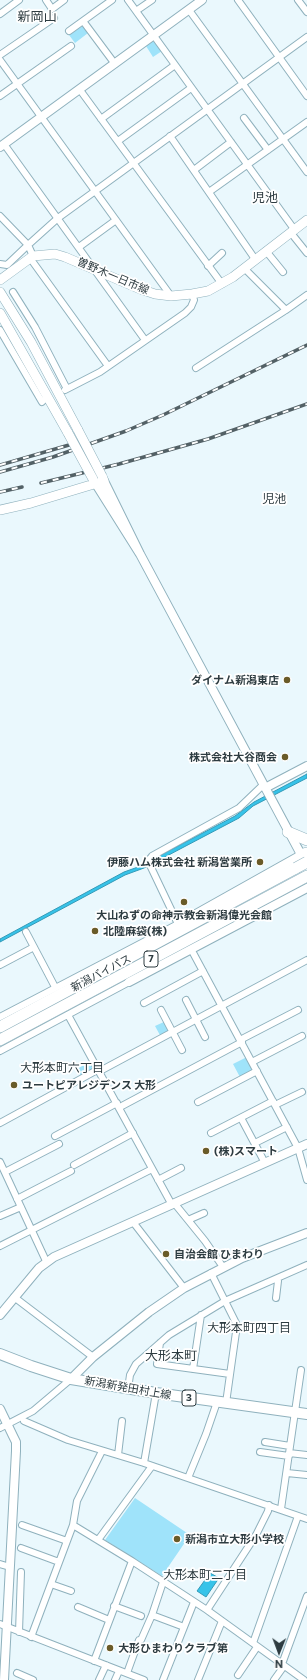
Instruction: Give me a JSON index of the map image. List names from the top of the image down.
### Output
{
  "streets": {
    "highway": ["7", "新潟バイパス"],
    "main road": ["曽野木一日市線", "新潟新発田村上線", "3"]
  },
  "districts": [
    "新岡山",
    "児池",
    "児池",
    "大形本町六丁目",
    "大形本町四丁目",
    "大形本町",
    "大形本町二丁目"
  ],
  "places": [
    "ダイナム新潟東店",
    "株式会社大谷商会",
    "伊藤ハム株式会社 新潟営業所",
    "大山ねずの命神示教会新潟偉光会館",
    "北陸麻袋(株)",
    "ユートピアレジデンス 大形",
    "(株)スマート",
    "自治会館 ひまわり",
    "新潟市立大形小学校",
    "大形ひまわりクラブ第"
  ],
  "north": "bottom"
}
